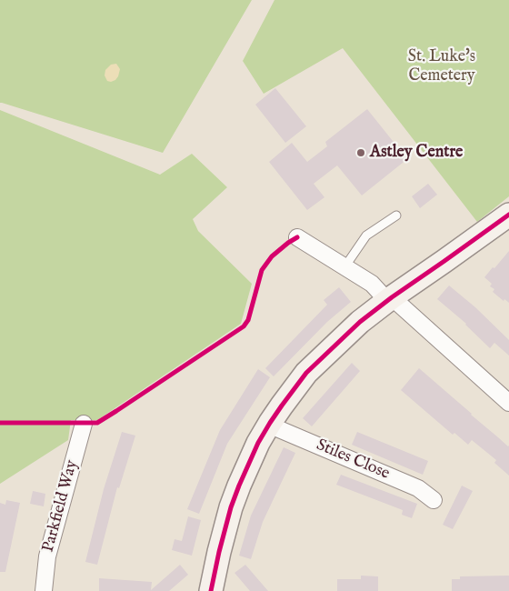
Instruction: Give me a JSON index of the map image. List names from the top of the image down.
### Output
{
  "streets": {
    "street": ["Stiles Close", "Parkfield Way"]
  },
  "parks": ["St. Luke's Cemetery"],
  "places": ["Astley Centre"]
}
